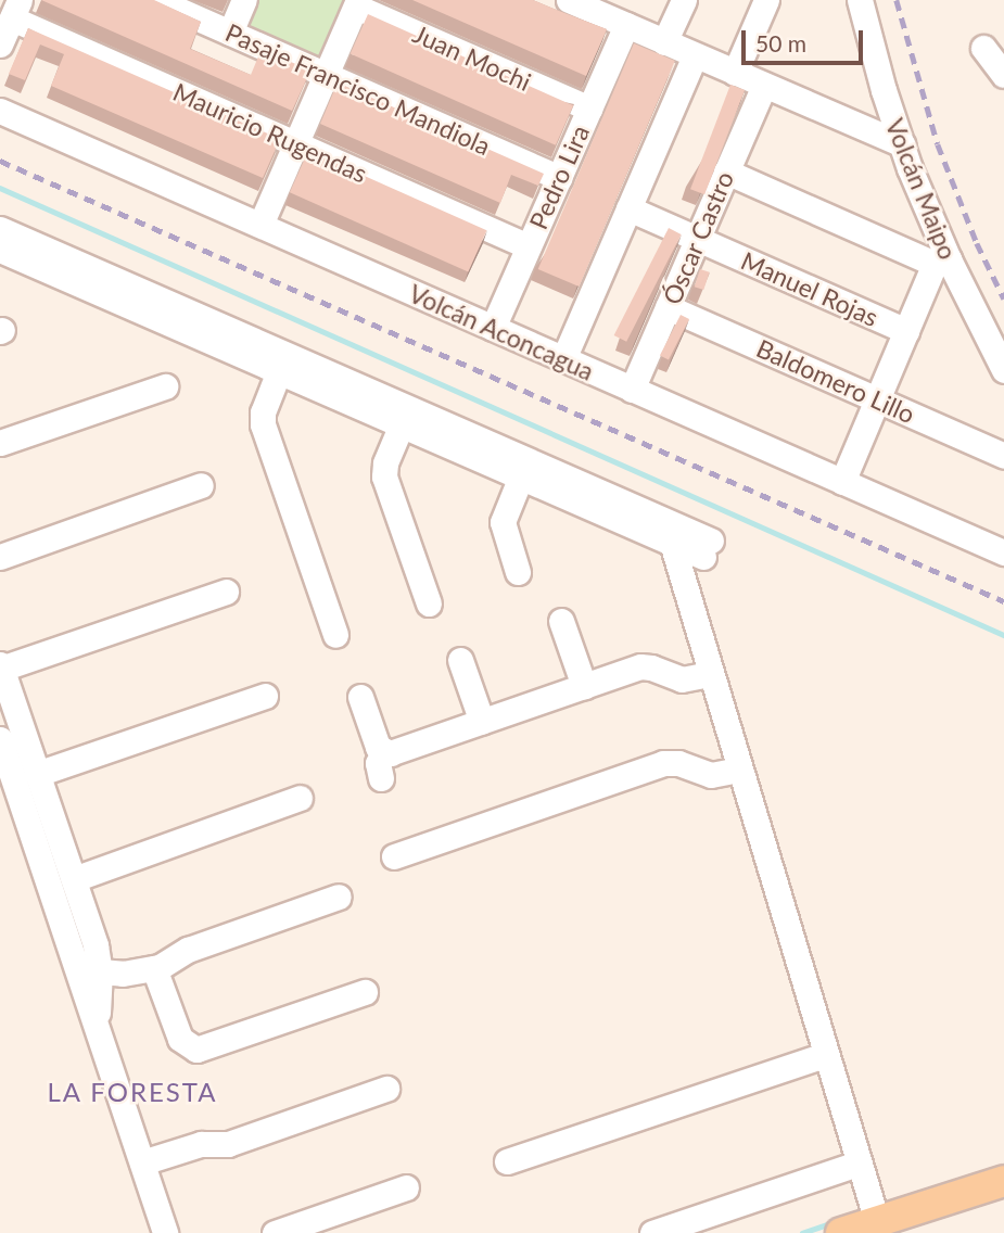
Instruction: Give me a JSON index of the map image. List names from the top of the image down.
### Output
{
  "streets": {
    "street": [
      "Juan Mochi",
      "Pasaje Francisco Mandiola",
      "Mauricio Rugendas",
      "Pedro Lira",
      "Volcán Maipo",
      "Óscar Castro",
      "Manuel Rojas",
      "Volcán Aconcagua",
      "Baldomero Lillo"
    ]
  },
  "crossings": [
    ["Juan Mochi", "Pedro Lira"],
    ["Pasaje Francisco Mandiola", "Pedro Lira"],
    ["Mauricio Rugendas", "Pedro Lira"],
    ["Pedro Lira", "Volcán Aconcagua"],
    ["Óscar Castro", "Manuel Rojas"],
    ["Óscar Castro", "Volcán Aconcagua"],
    ["Óscar Castro", "Baldomero Lillo"]
  ],
  "districts": ["LA FORESTA"],
  "scale_bar": "50 m"
}
